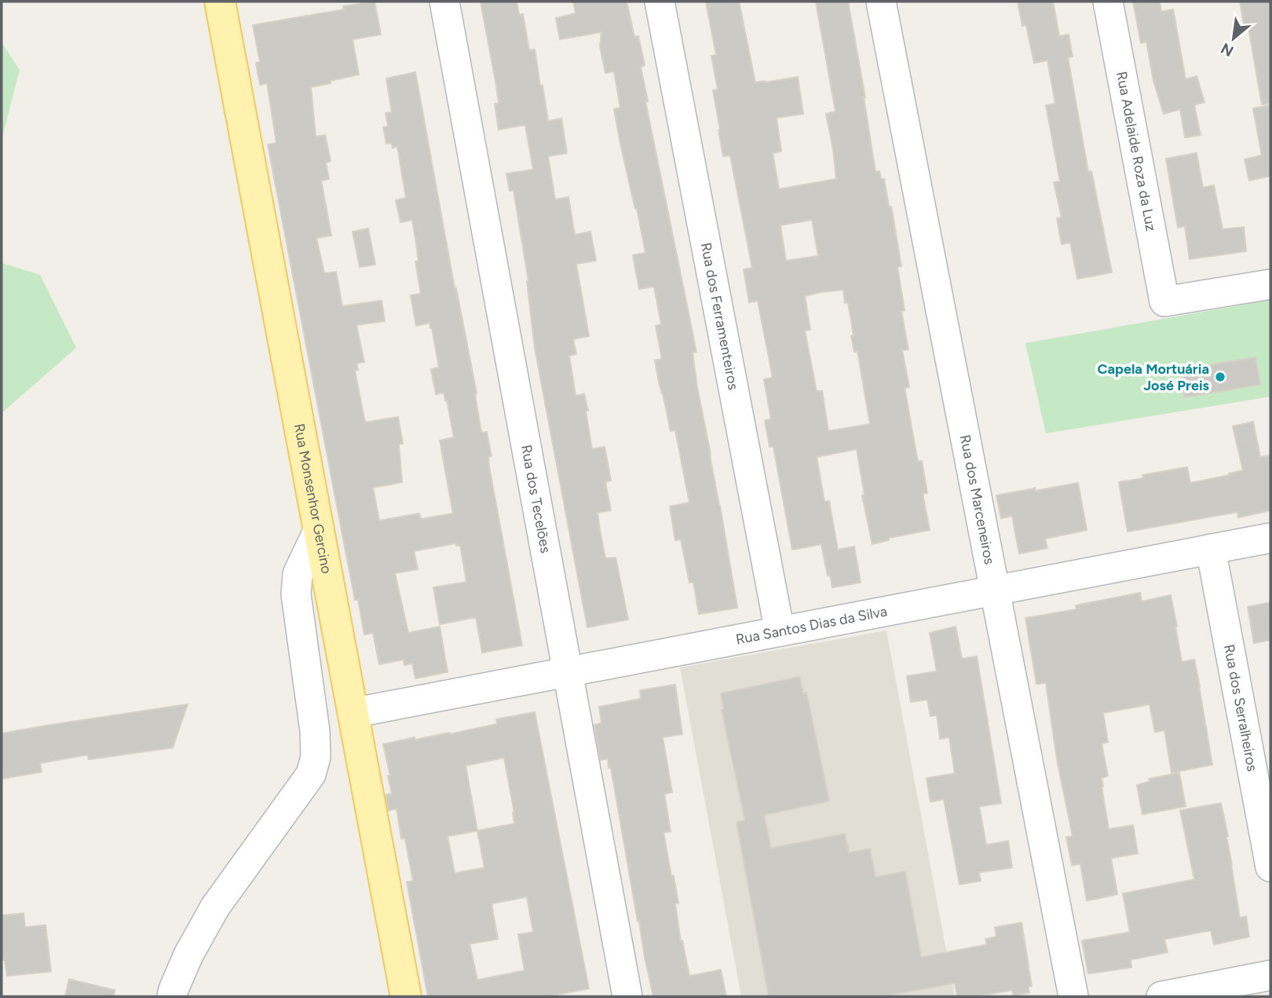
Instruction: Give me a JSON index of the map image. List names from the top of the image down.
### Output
{
  "streets": {
    "main road": ["Rua Monsenhor Gercino"],
    "street": [
      "Rua Adelaide Roza da Luz",
      "Rua dos Ferramenteiros",
      "Rua dos Tecelões",
      "Rua dos Marceneiros",
      "Rua Santos Dias da Silva",
      "Rua dos Serralheiros"
    ]
  },
  "crossings": [
    ["Rua dos Ferramenteiros", "Rua Santos Dias da Silva"],
    ["Rua Monsenhor Gercino", "Rua Santos Dias da Silva"],
    ["Rua dos Tecelões", "Rua Santos Dias da Silva"],
    ["Rua dos Marceneiros", "Rua Santos Dias da Silva"],
    ["Rua Santos Dias da Silva", "Rua dos Serralheiros"]
  ],
  "places": ["Capela Mortuária José Preis"],
  "north": "bottom left"
}
